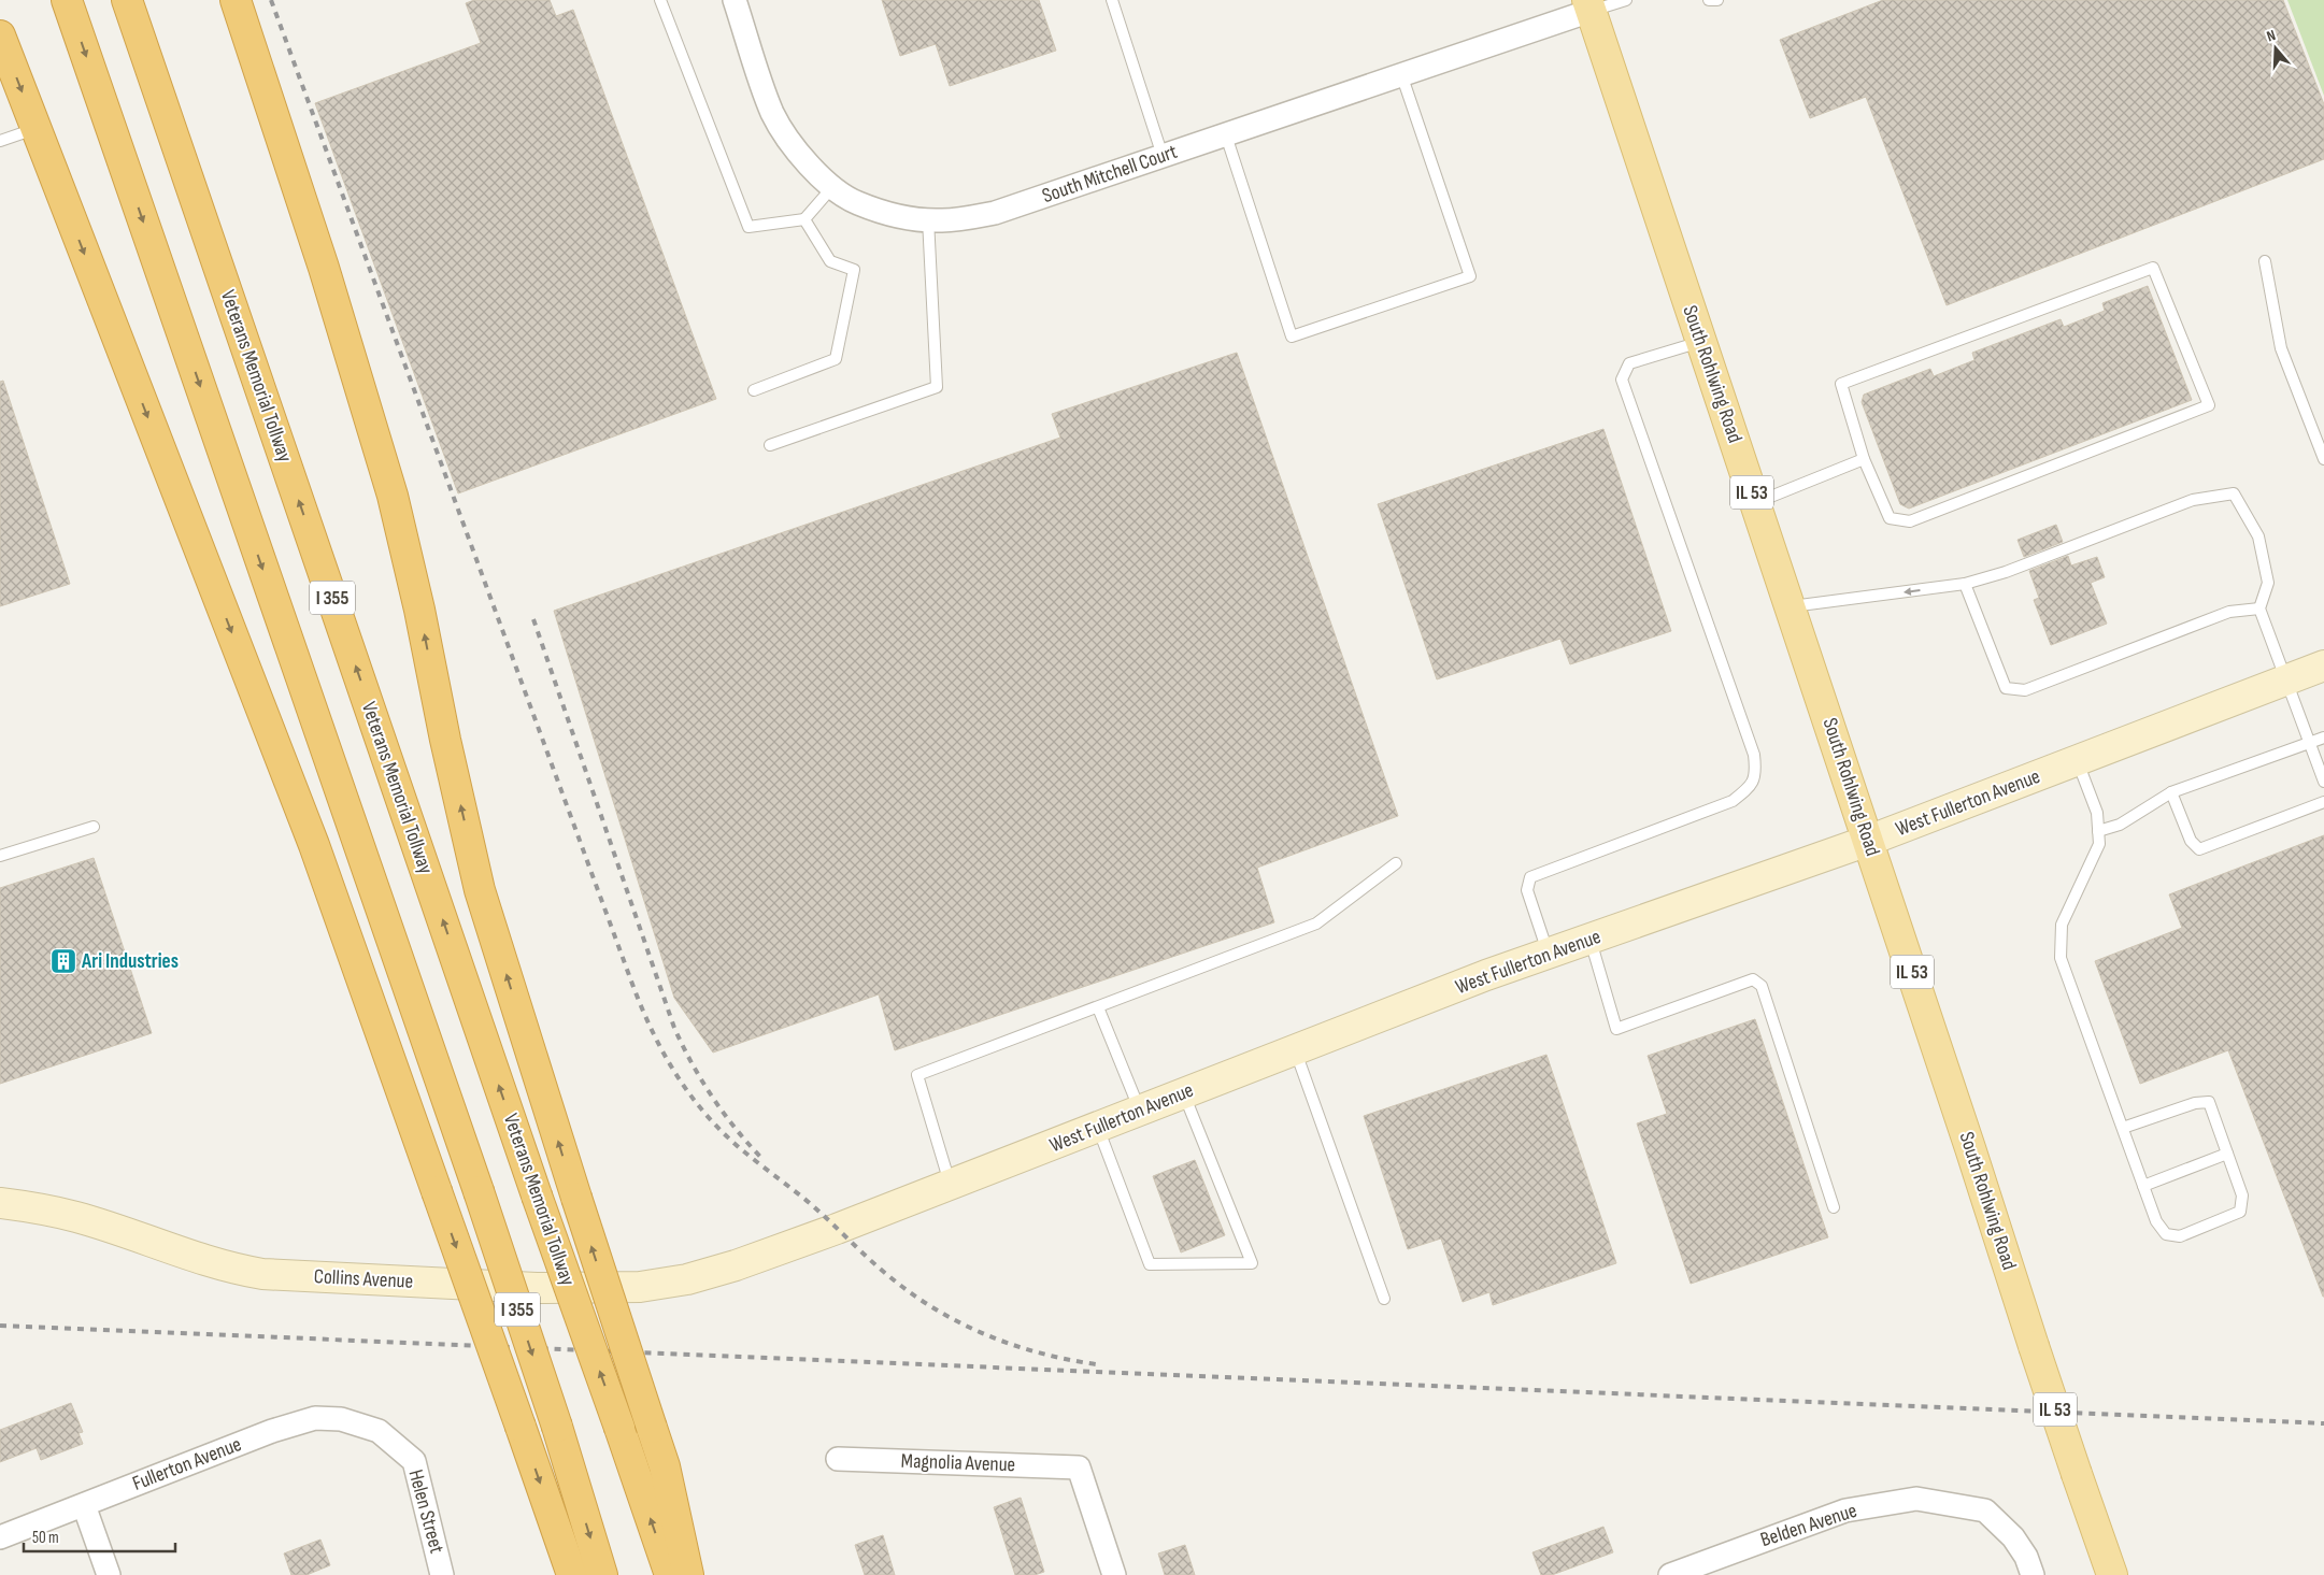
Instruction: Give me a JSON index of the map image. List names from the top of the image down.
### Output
{
  "streets": {
    "highway": ["Veterans Memorial Tollway", "I 355"],
    "main road": ["South Rohlwing Road", "IL 53"],
    "street": [
      "South Mitchell Court",
      "West Fullerton Avenue",
      "Collins Avenue",
      "Magnolia Avenue",
      "Fullerton Avenue",
      "Helen Street",
      "Belden Avenue"
    ]
  },
  "crossings": [
    ["South Mitchell Court", "South Rohlwing Road"],
    ["South Rohlwing Road", "West Fullerton Avenue"],
    ["West Fullerton Avenue", "Collins Avenue"],
    ["Fullerton Avenue", "Helen Street"]
  ],
  "places": {
    "building": ["Ari Industries"]
  },
  "scale_bar": "50 m",
  "north": "top"
}
